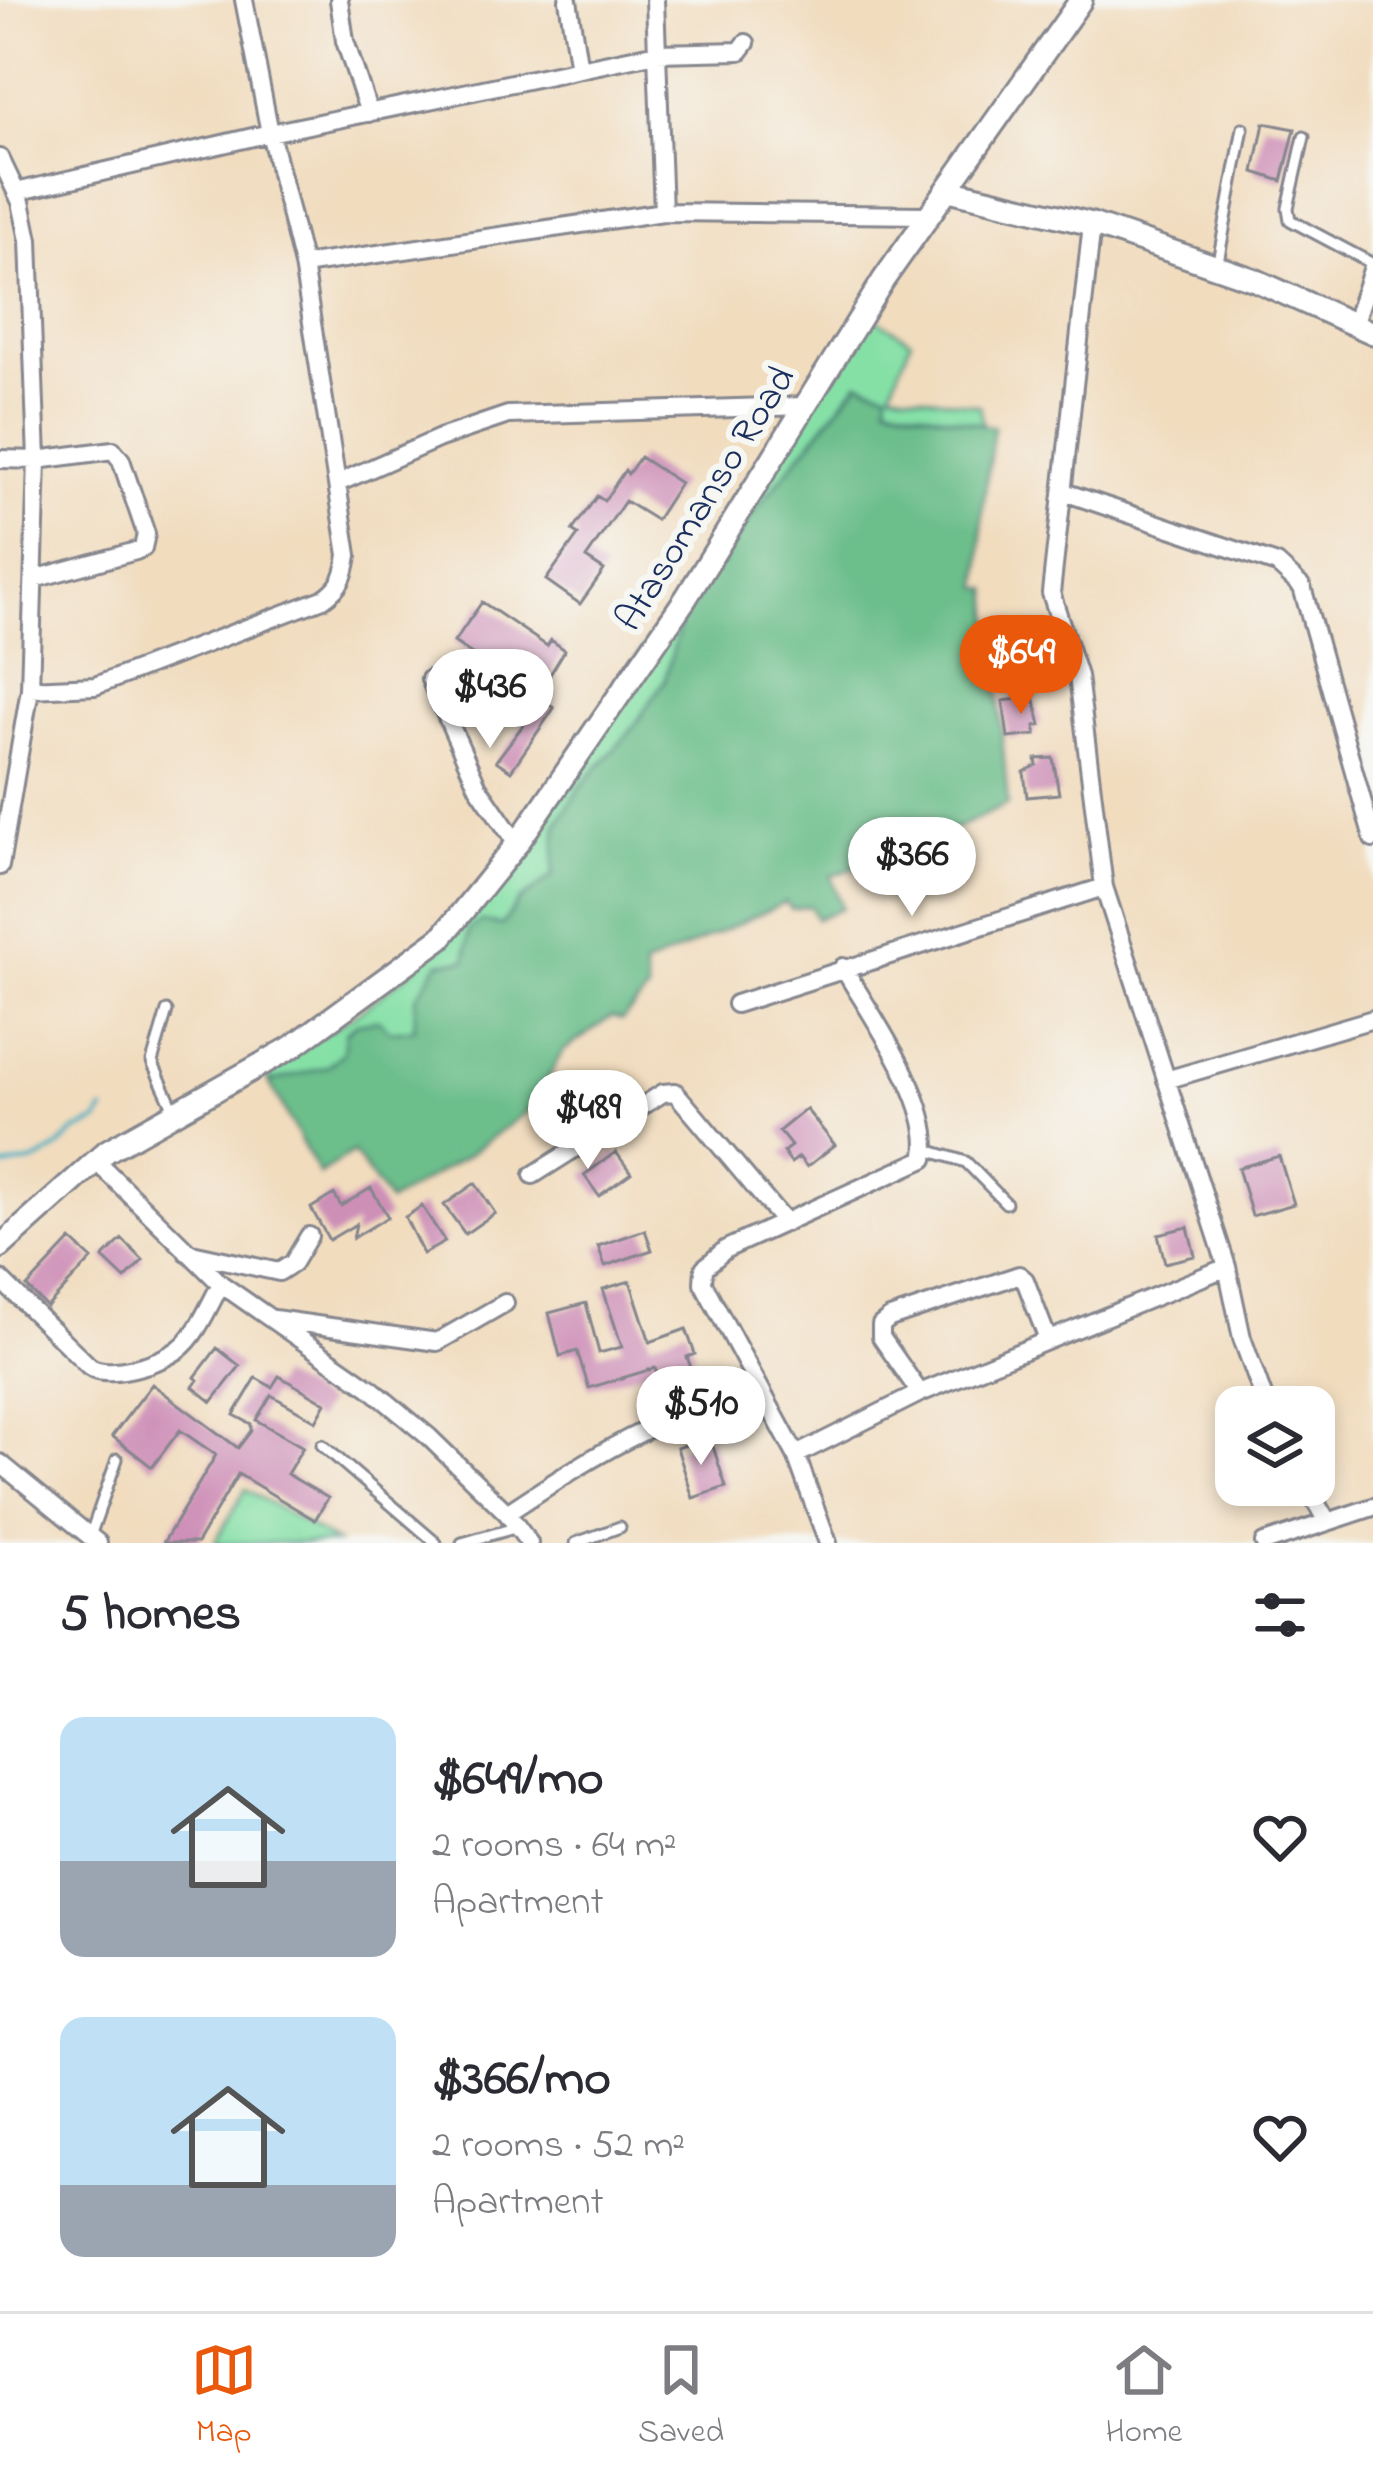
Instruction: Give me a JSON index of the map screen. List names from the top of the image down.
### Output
{
  "streets": {
    "street": ["Atasomanso Road"]
  },
  "page": {
    "price": [
      "$649",
      "$436",
      "$366",
      "$489",
      "$510"
    ],
    "heading": "5 homes",
    "list": [
      {
        "name": "$649/mo",
        "note": "2 rooms · 64 m² · Apartment"
      },
      {
        "name": "$366/mo",
        "note": "2 rooms · 52 m² · Apartment"
      }
    ],
    "tabs": ["Map", "Saved", "Home"]
  }
}
